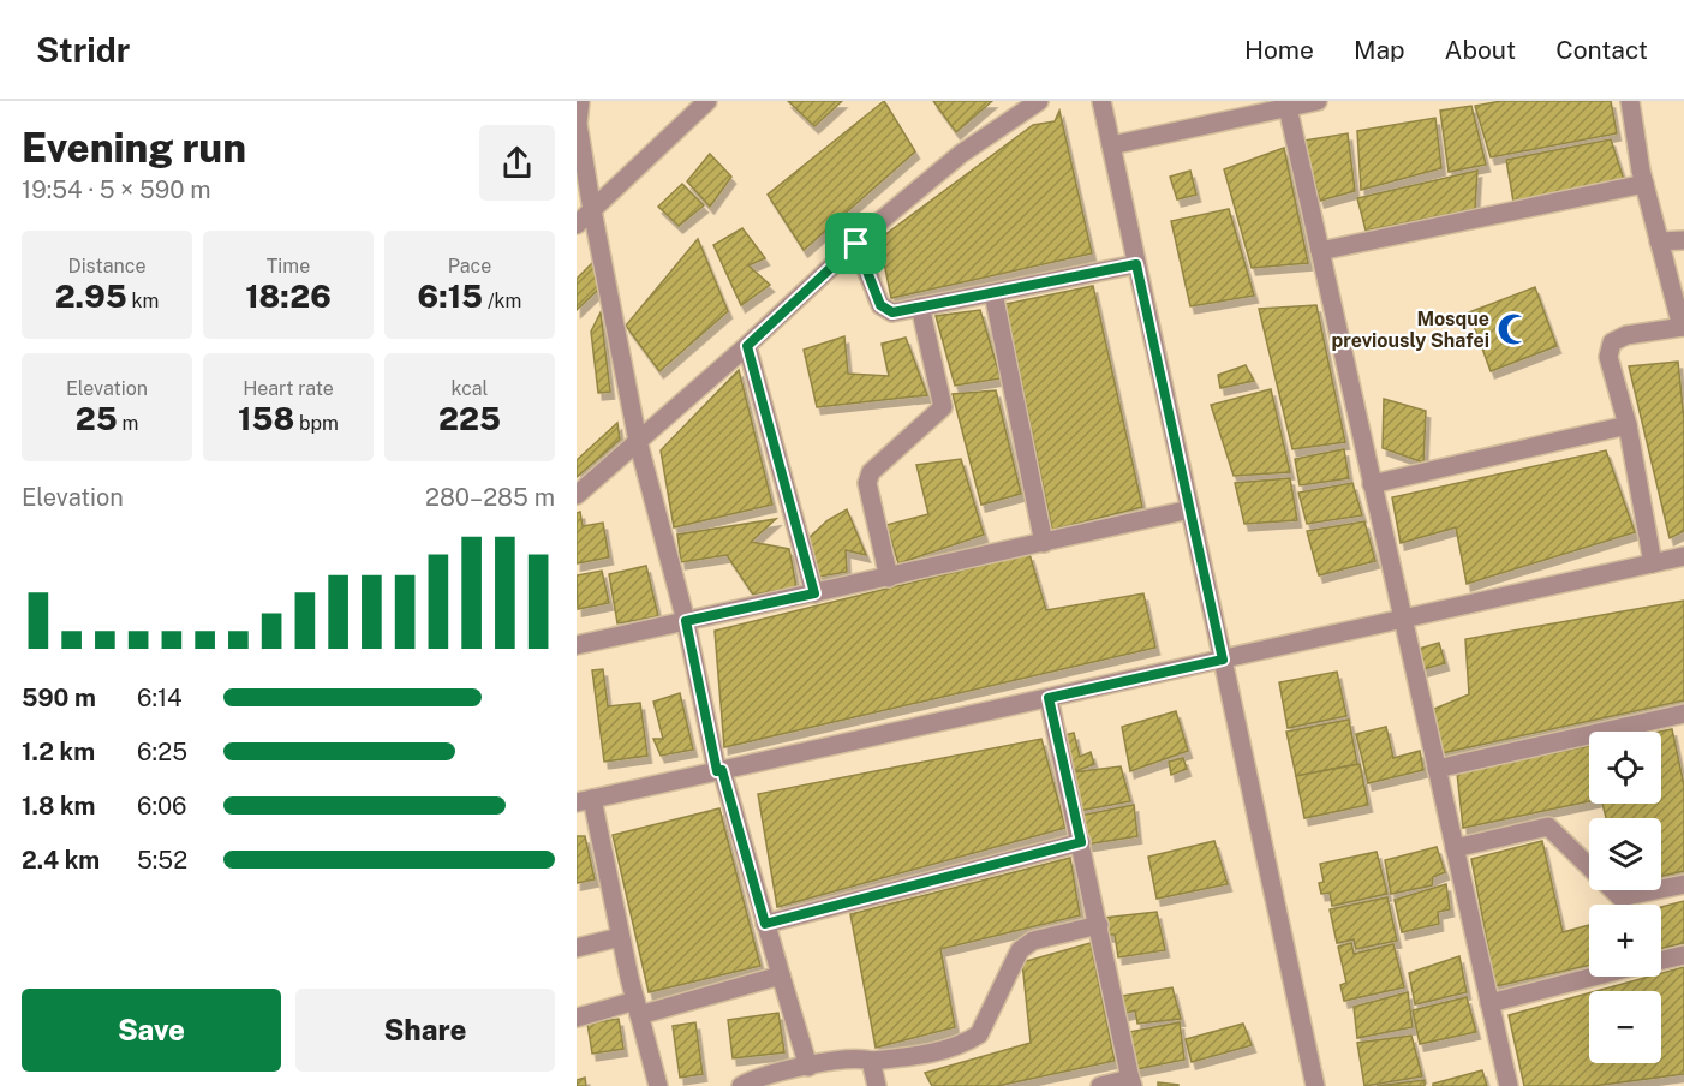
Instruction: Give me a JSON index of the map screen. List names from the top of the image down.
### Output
{
  "places": {
    "mosque": ["Mosque previously Shafei"]
  },
  "page": {
    "header": "Stridr",
    "nav": [
      "Home",
      "Map",
      "About",
      "Contact"
    ],
    "heading": ["Evening run", "19:54 · 5 × 590 m"],
    "stats": [
      ["Distance", "2.95 km"],
      ["Time", "18:26"],
      ["Pace", "6:15 /km"],
      ["Elevation", "25 m"],
      ["Heart rate", "158 bpm"],
      ["kcal", "225"]
    ],
    "chart": ["Elevation", "280–285 m"],
    "list": [
      {
        "name": "590 m",
        "note": "6:14"
      },
      {
        "name": "1.2 km",
        "note": "6:25"
      },
      {
        "name": "1.8 km",
        "note": "6:06"
      },
      {
        "name": "2.4 km",
        "note": "5:52"
      }
    ],
    "map_buttons": ["+", "−"],
    "buttons": ["Save", "Share"]
  }
}
